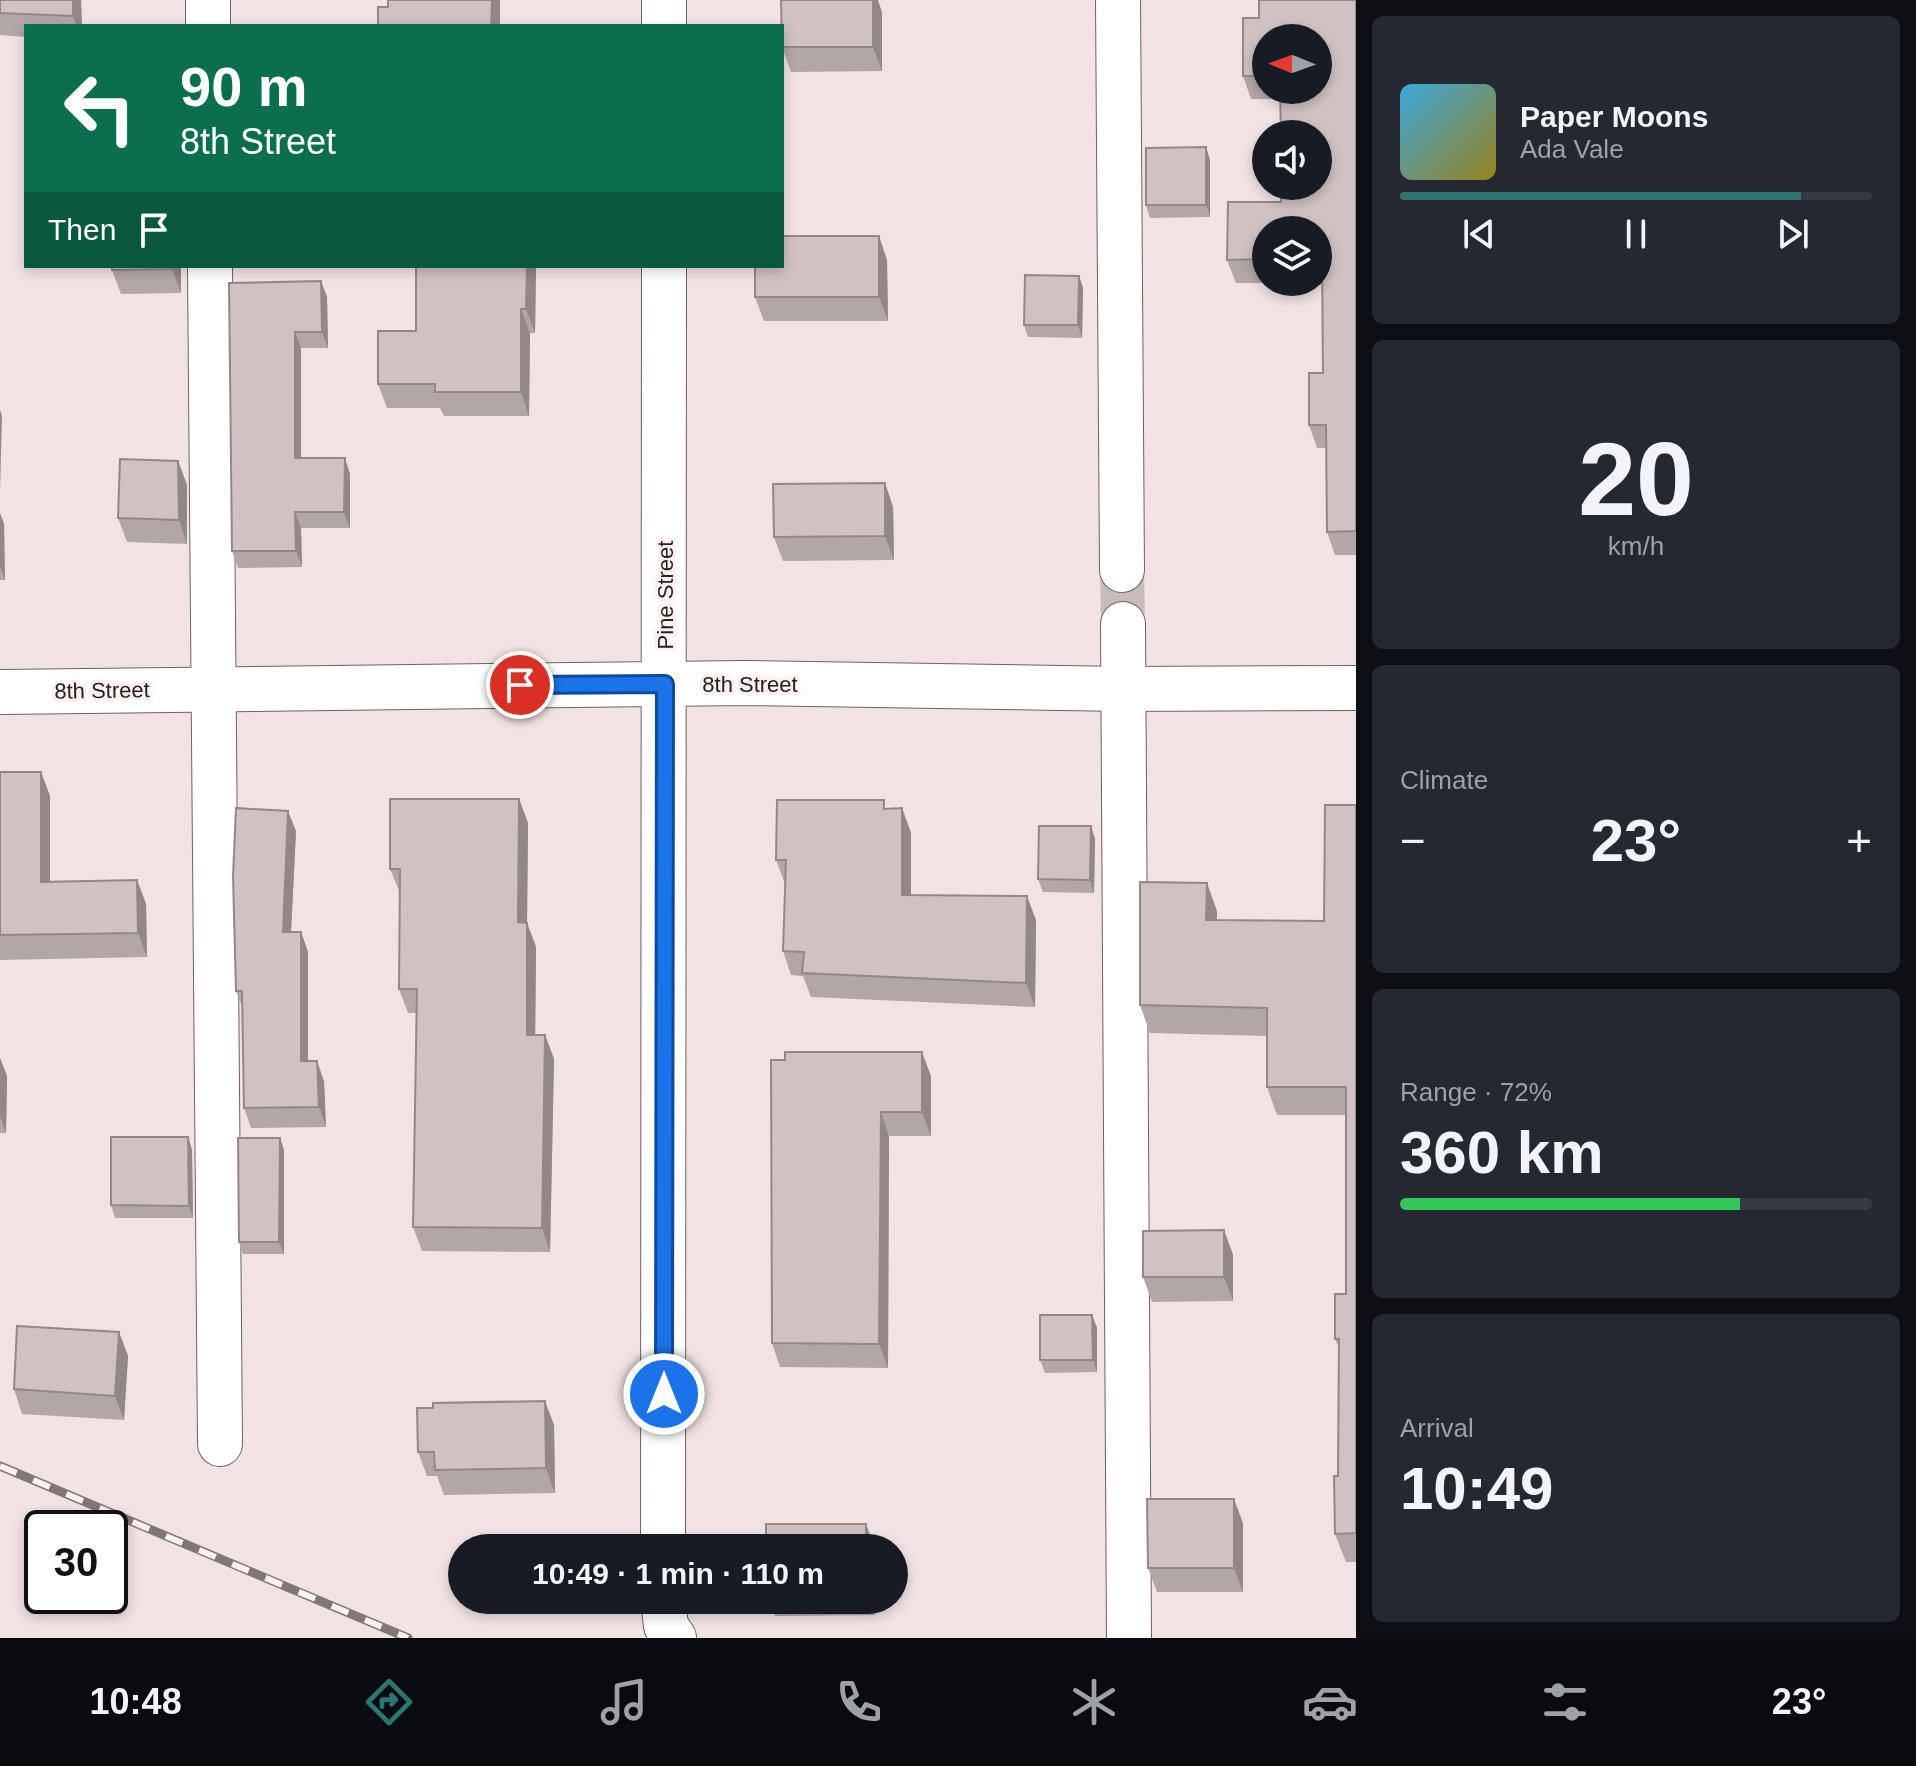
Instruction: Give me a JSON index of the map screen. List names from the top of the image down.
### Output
{
  "streets": {
    "street": ["Pine Street", "8th Street"]
  },
  "crossings": [
    ["Pine Street", "8th Street"]
  ],
  "north": "left",
  "page": {
    "turn": ["90 m", "8th Street"],
    "song": ["Paper Moons", "Ada Vale"],
    "then": "Then",
    "tile": [
      ["20", "km/h"],
      "Climate",
      ["Range · 72%", "360 km"],
      ["Arrival", "10:49"]
    ],
    "heat": ["−", "23°", "+"],
    "limit": "30",
    "trip": "10:49 · 1 min · 110 m",
    "tabs": ["10:48", "23°"]
  }
}
